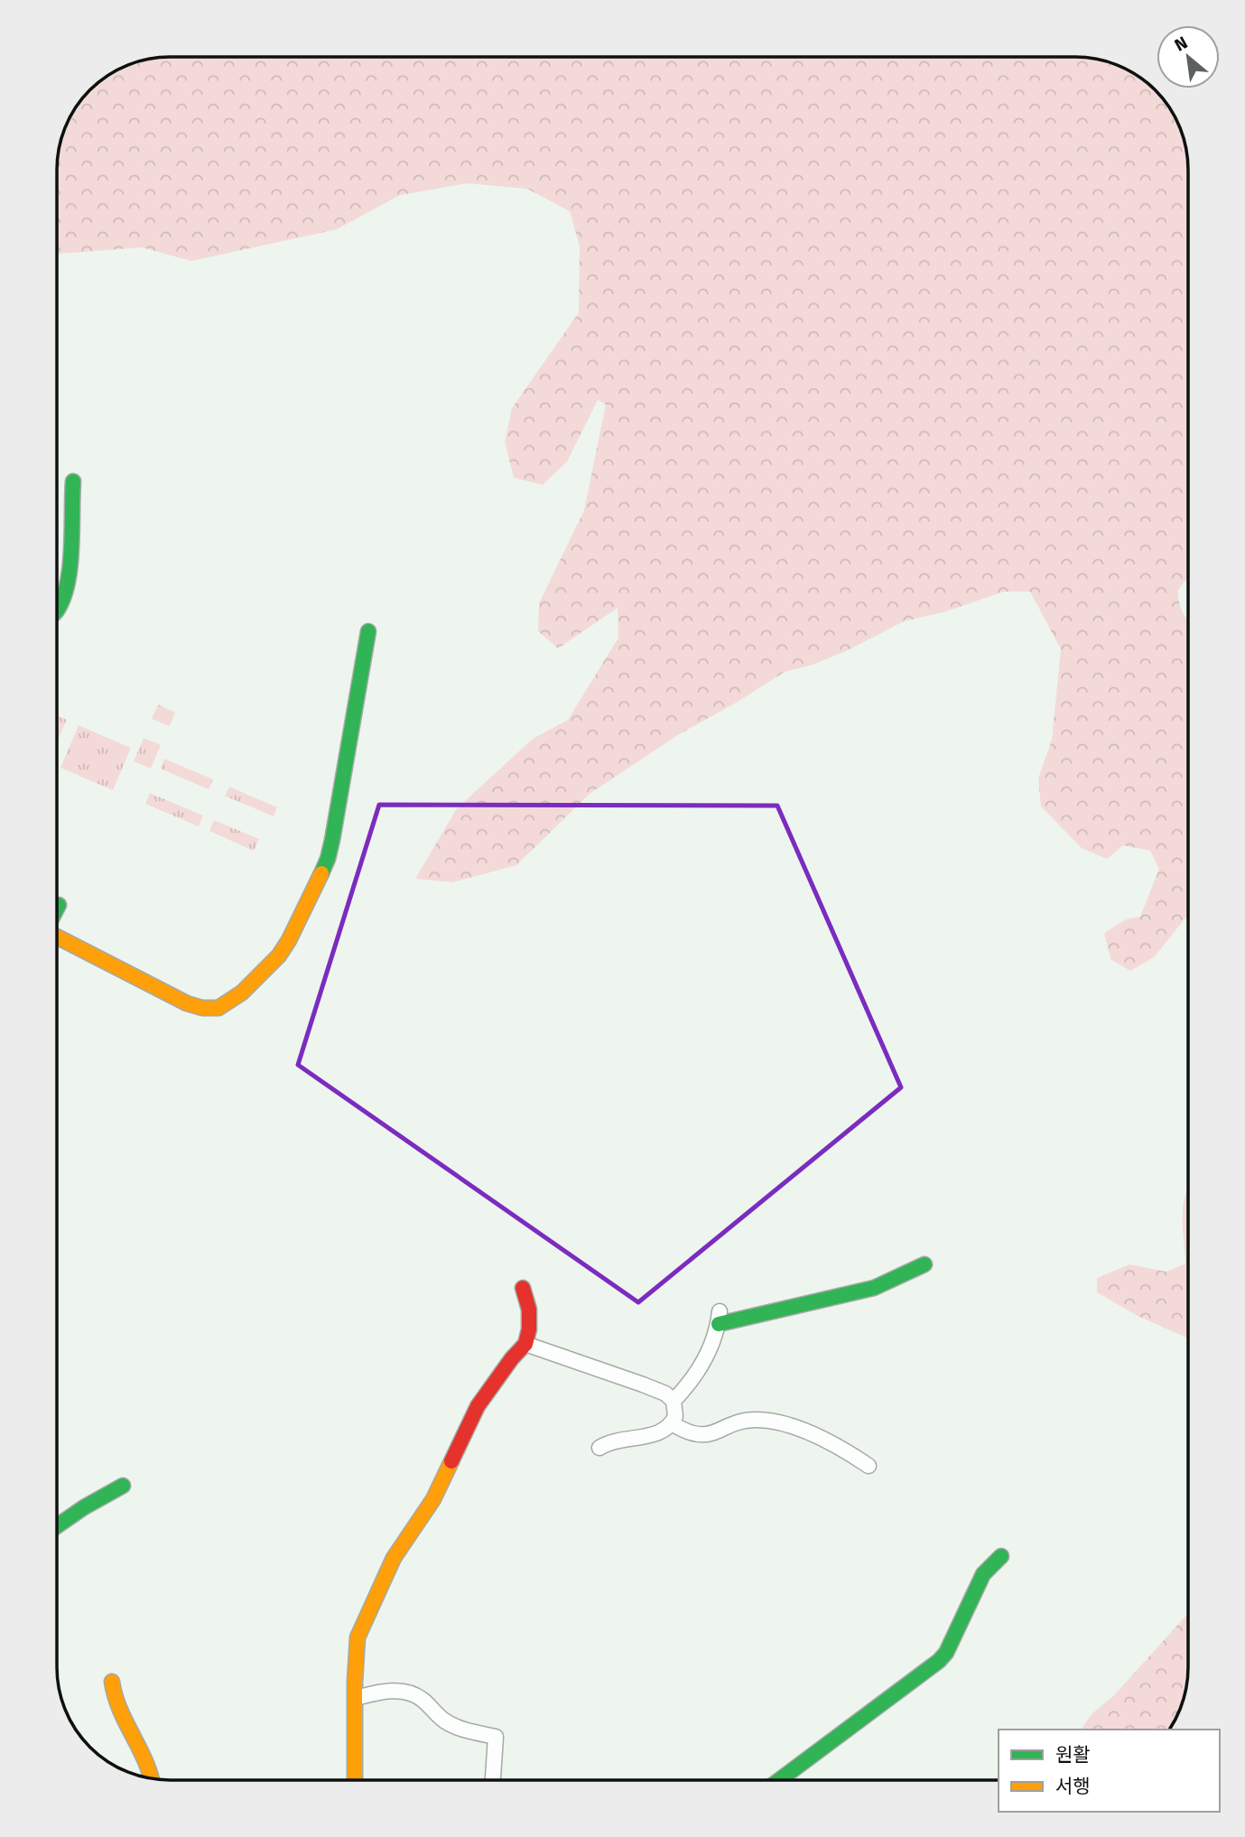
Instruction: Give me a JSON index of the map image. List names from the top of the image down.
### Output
{
  "legend": ["원활", "서행"],
  "north": "top left"
}
